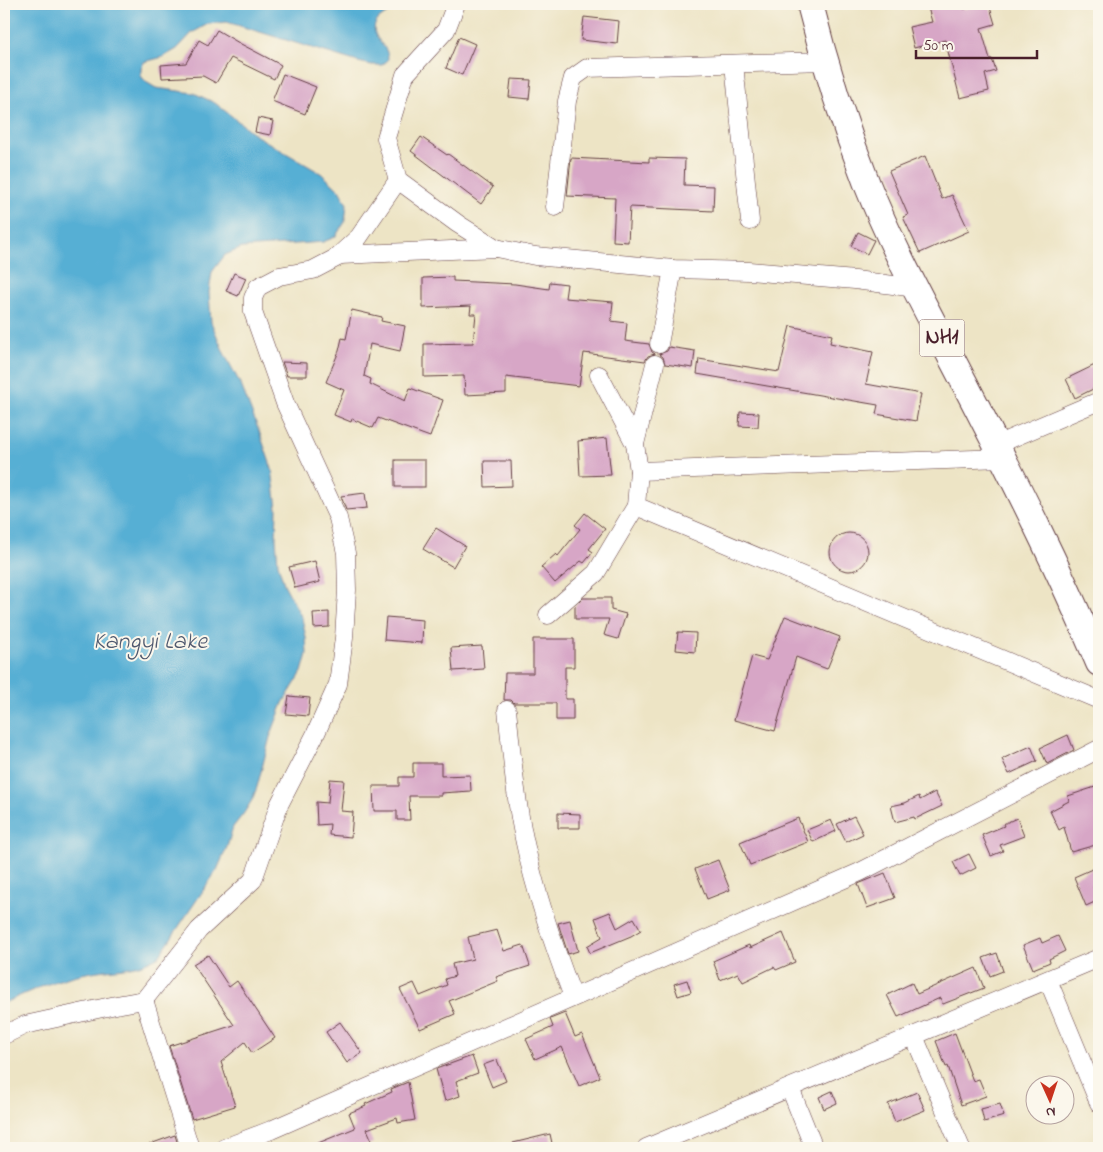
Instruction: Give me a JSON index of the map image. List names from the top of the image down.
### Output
{
  "streets": {
    "highway": ["NH1"]
  },
  "water": ["Kangyi Lake"],
  "scale_bar": "50 m",
  "north": "bottom"
}
